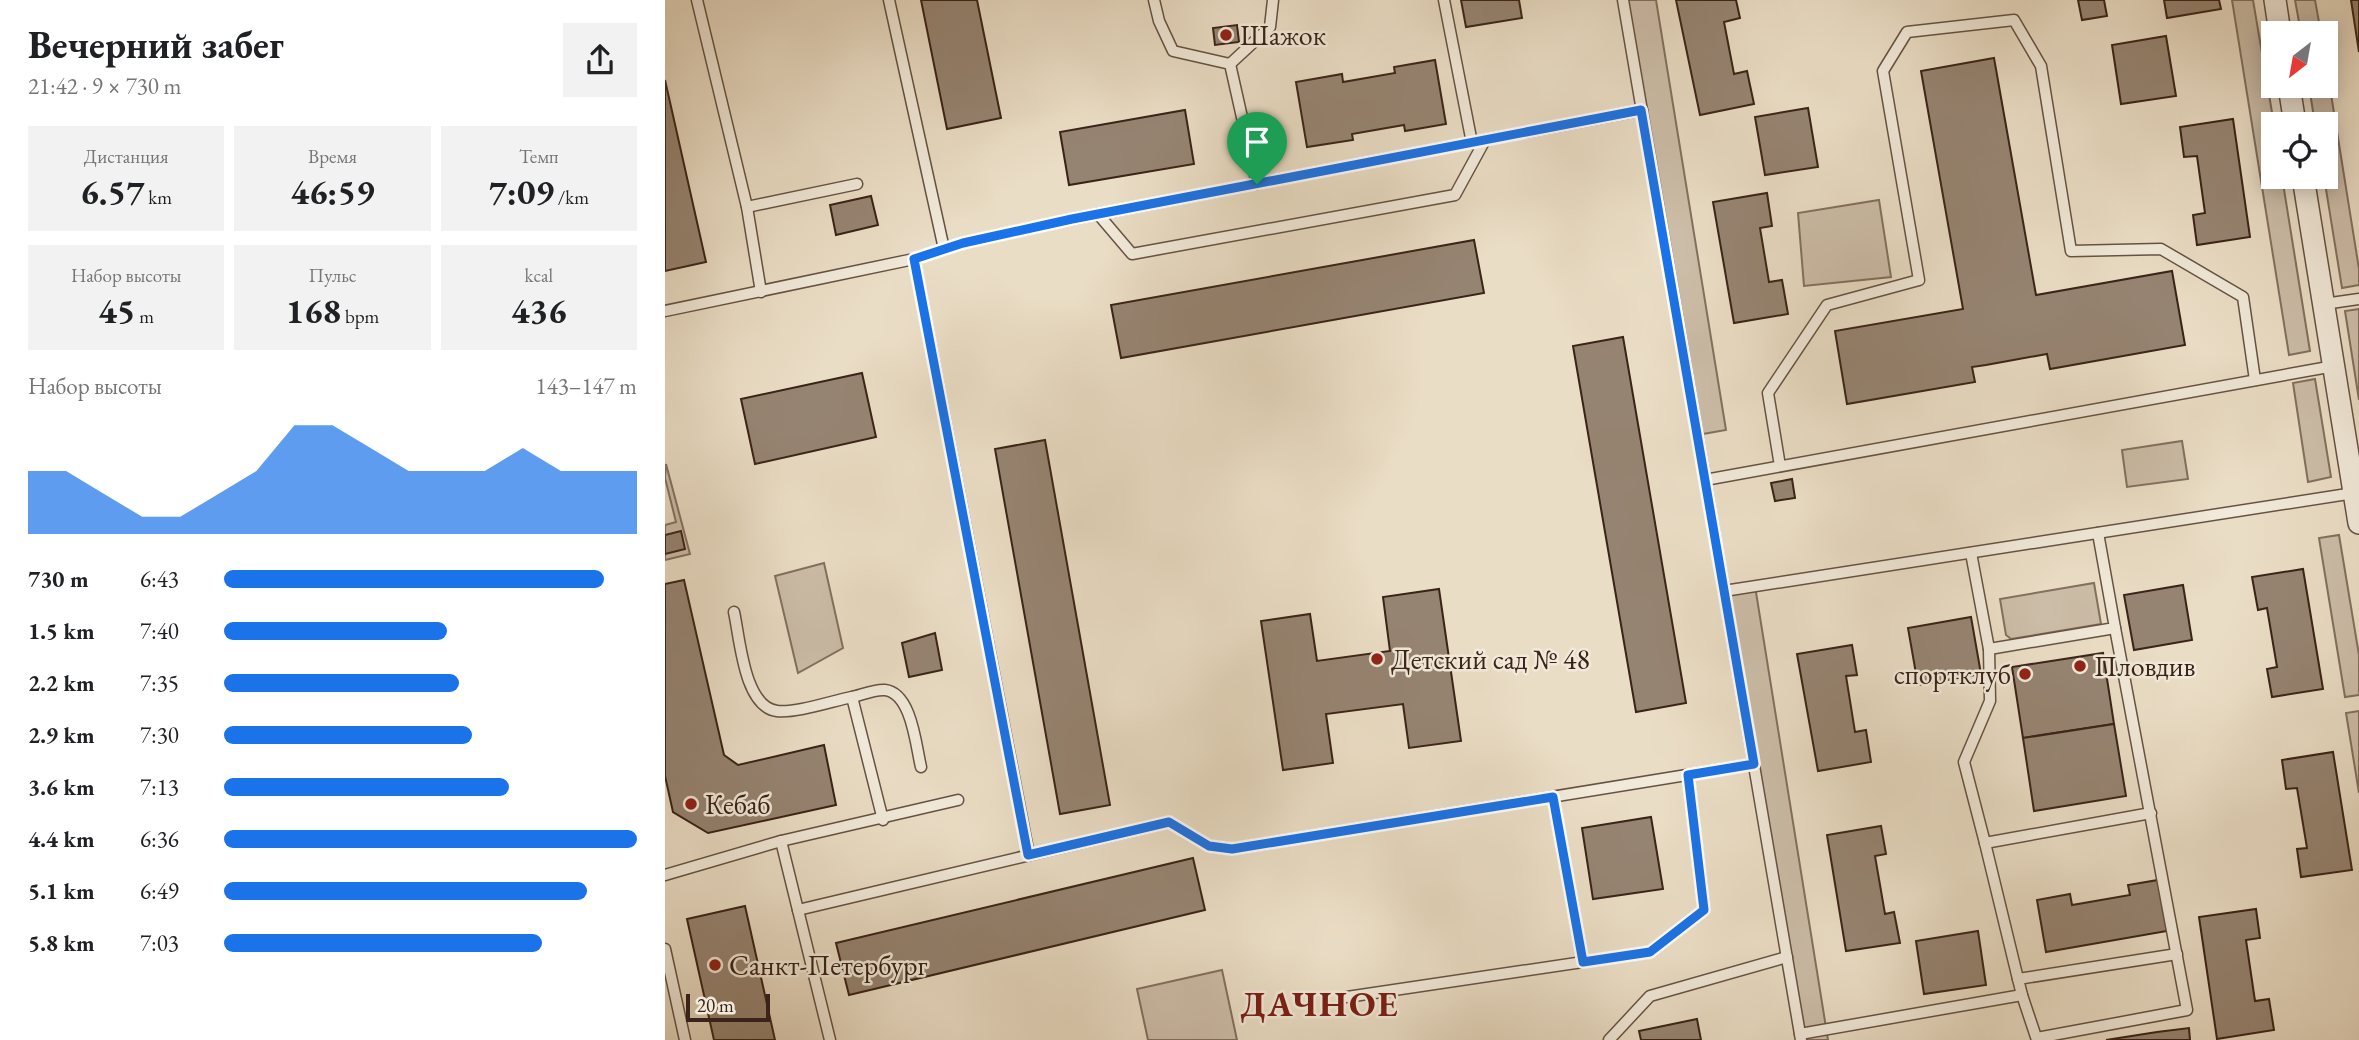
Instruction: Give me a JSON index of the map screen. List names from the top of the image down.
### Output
{
  "districts": ["ДАЧНОЕ"],
  "places": [
    "Шажок",
    "Детский сад № 48",
    "Пловдив",
    "спортклуб",
    "Кебаб",
    "Санкт-Петербург"
  ],
  "scale_bar": "20 m",
  "north": "bottom left",
  "page": {
    "heading": ["Вечерний забег", "21:42 · 9 × 730 m"],
    "stats": [
      ["Дистанция", "6.57 km"],
      ["Время", "46:59"],
      ["Темп", "7:09 /km"],
      ["Набор высоты", "45 m"],
      ["Пульс", "168 bpm"],
      ["kcal", "436"]
    ],
    "chart": ["Набор высоты", "143–147 m"],
    "list": [
      {
        "name": "730 m",
        "note": "6:43"
      },
      {
        "name": "1.5 km",
        "note": "7:40"
      },
      {
        "name": "2.2 km",
        "note": "7:35"
      },
      {
        "name": "2.9 km",
        "note": "7:30"
      },
      {
        "name": "3.6 km",
        "note": "7:13"
      },
      {
        "name": "4.4 km",
        "note": "6:36"
      },
      {
        "name": "5.1 km",
        "note": "6:49"
      },
      {
        "name": "5.8 km",
        "note": "7:03"
      }
    ],
    "scale": "20 m"
  }
}
